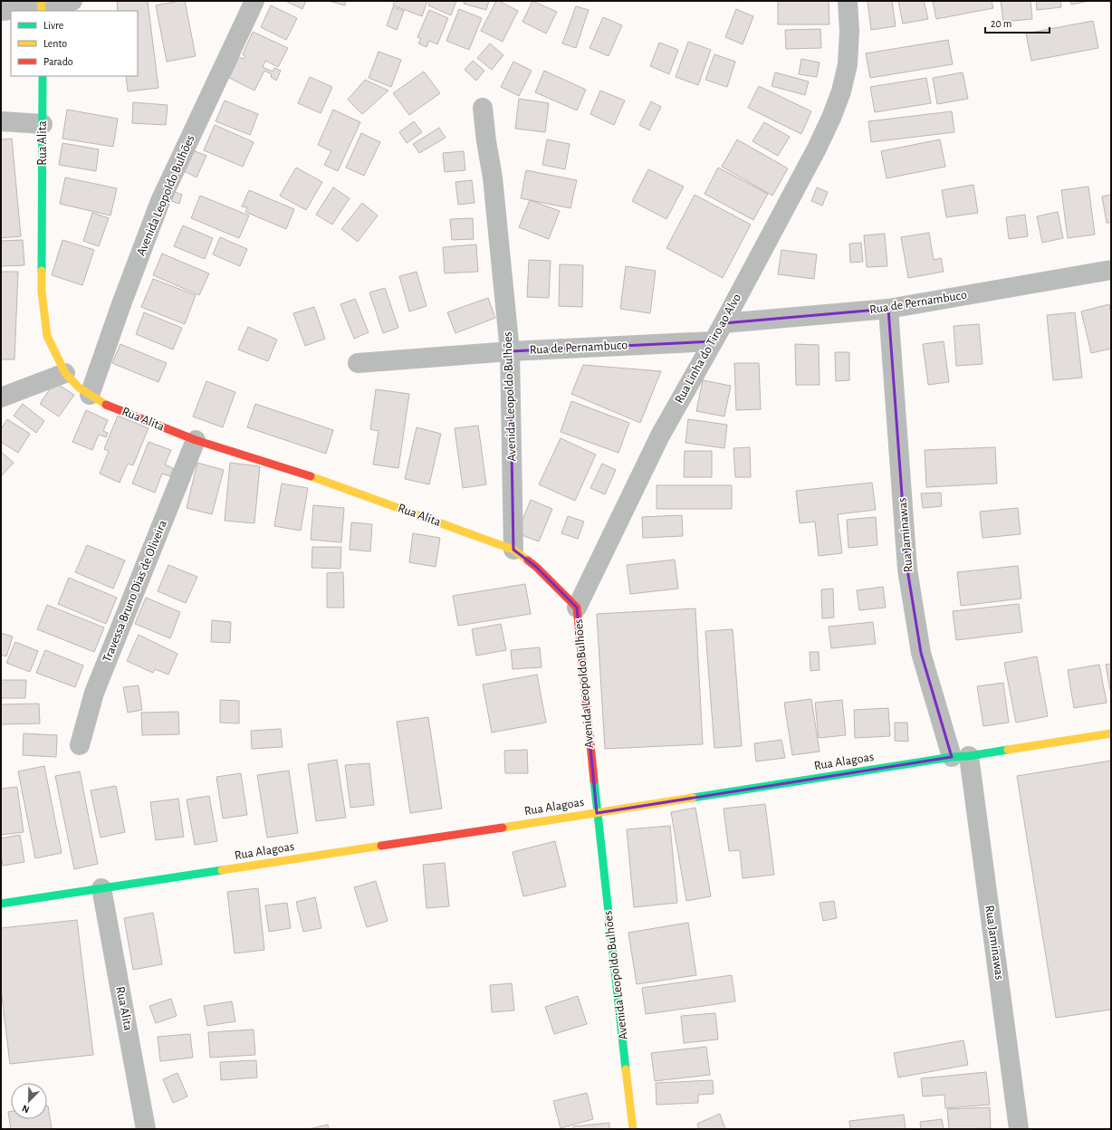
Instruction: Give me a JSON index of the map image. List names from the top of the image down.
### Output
{
  "streets": {
    "street": [
      "Rua Alita",
      "Avenida Leopoldo Bulhões",
      "Rua de Pernambuco",
      "Rua Linha do Tiro ao Alvo",
      "Rua Jaminawas",
      "Travessa Bruno Dias de Oliveira",
      "Rua Alagoas"
    ]
  },
  "crossings": [
    ["Rua Alita", "Avenida Leopoldo Bulhões"],
    ["Rua Alita", "Travessa Bruno Dias de Oliveira"],
    ["Rua Alita", "Rua Alagoas"],
    ["Avenida Leopoldo Bulhões", "Rua de Pernambuco"],
    ["Avenida Leopoldo Bulhões", "Rua Linha do Tiro ao Alvo"],
    ["Avenida Leopoldo Bulhões", "Rua Alagoas"],
    ["Rua de Pernambuco", "Rua Linha do Tiro ao Alvo"],
    ["Rua de Pernambuco", "Rua Jaminawas"],
    ["Rua Jaminawas", "Rua Alagoas"]
  ],
  "legend": ["Livre", "Lento", "Parado"],
  "scale_bar": "20 m",
  "north": "bottom left"
}
